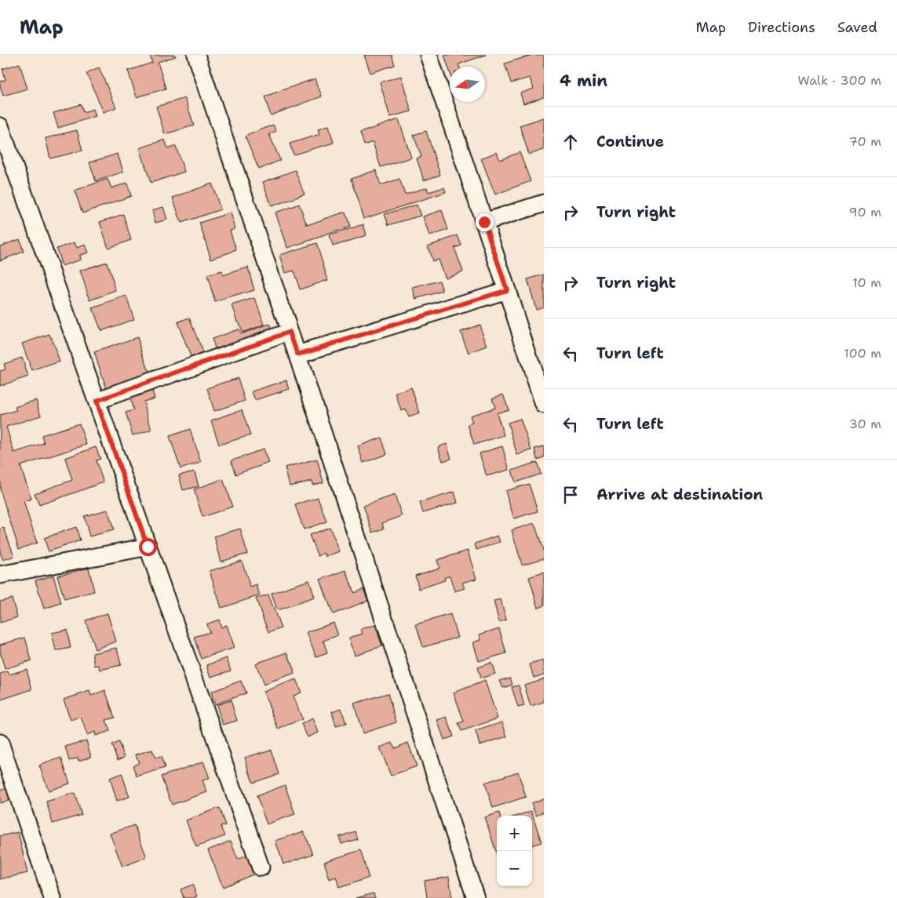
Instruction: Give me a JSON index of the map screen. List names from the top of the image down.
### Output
{
  "north": "left",
  "page": {
    "header": "Map",
    "nav": ["Map", "Directions", "Saved"],
    "heading": ["4 min", "Walk · 300 m"],
    "list": [
      ["Continue", "70 m"],
      ["Turn right", "90 m"],
      ["Turn right", "10 m"],
      ["Turn left", "100 m"],
      ["Turn left", "30 m"],
      "Arrive at destination"
    ],
    "map_buttons": ["+", "−"]
  }
}
